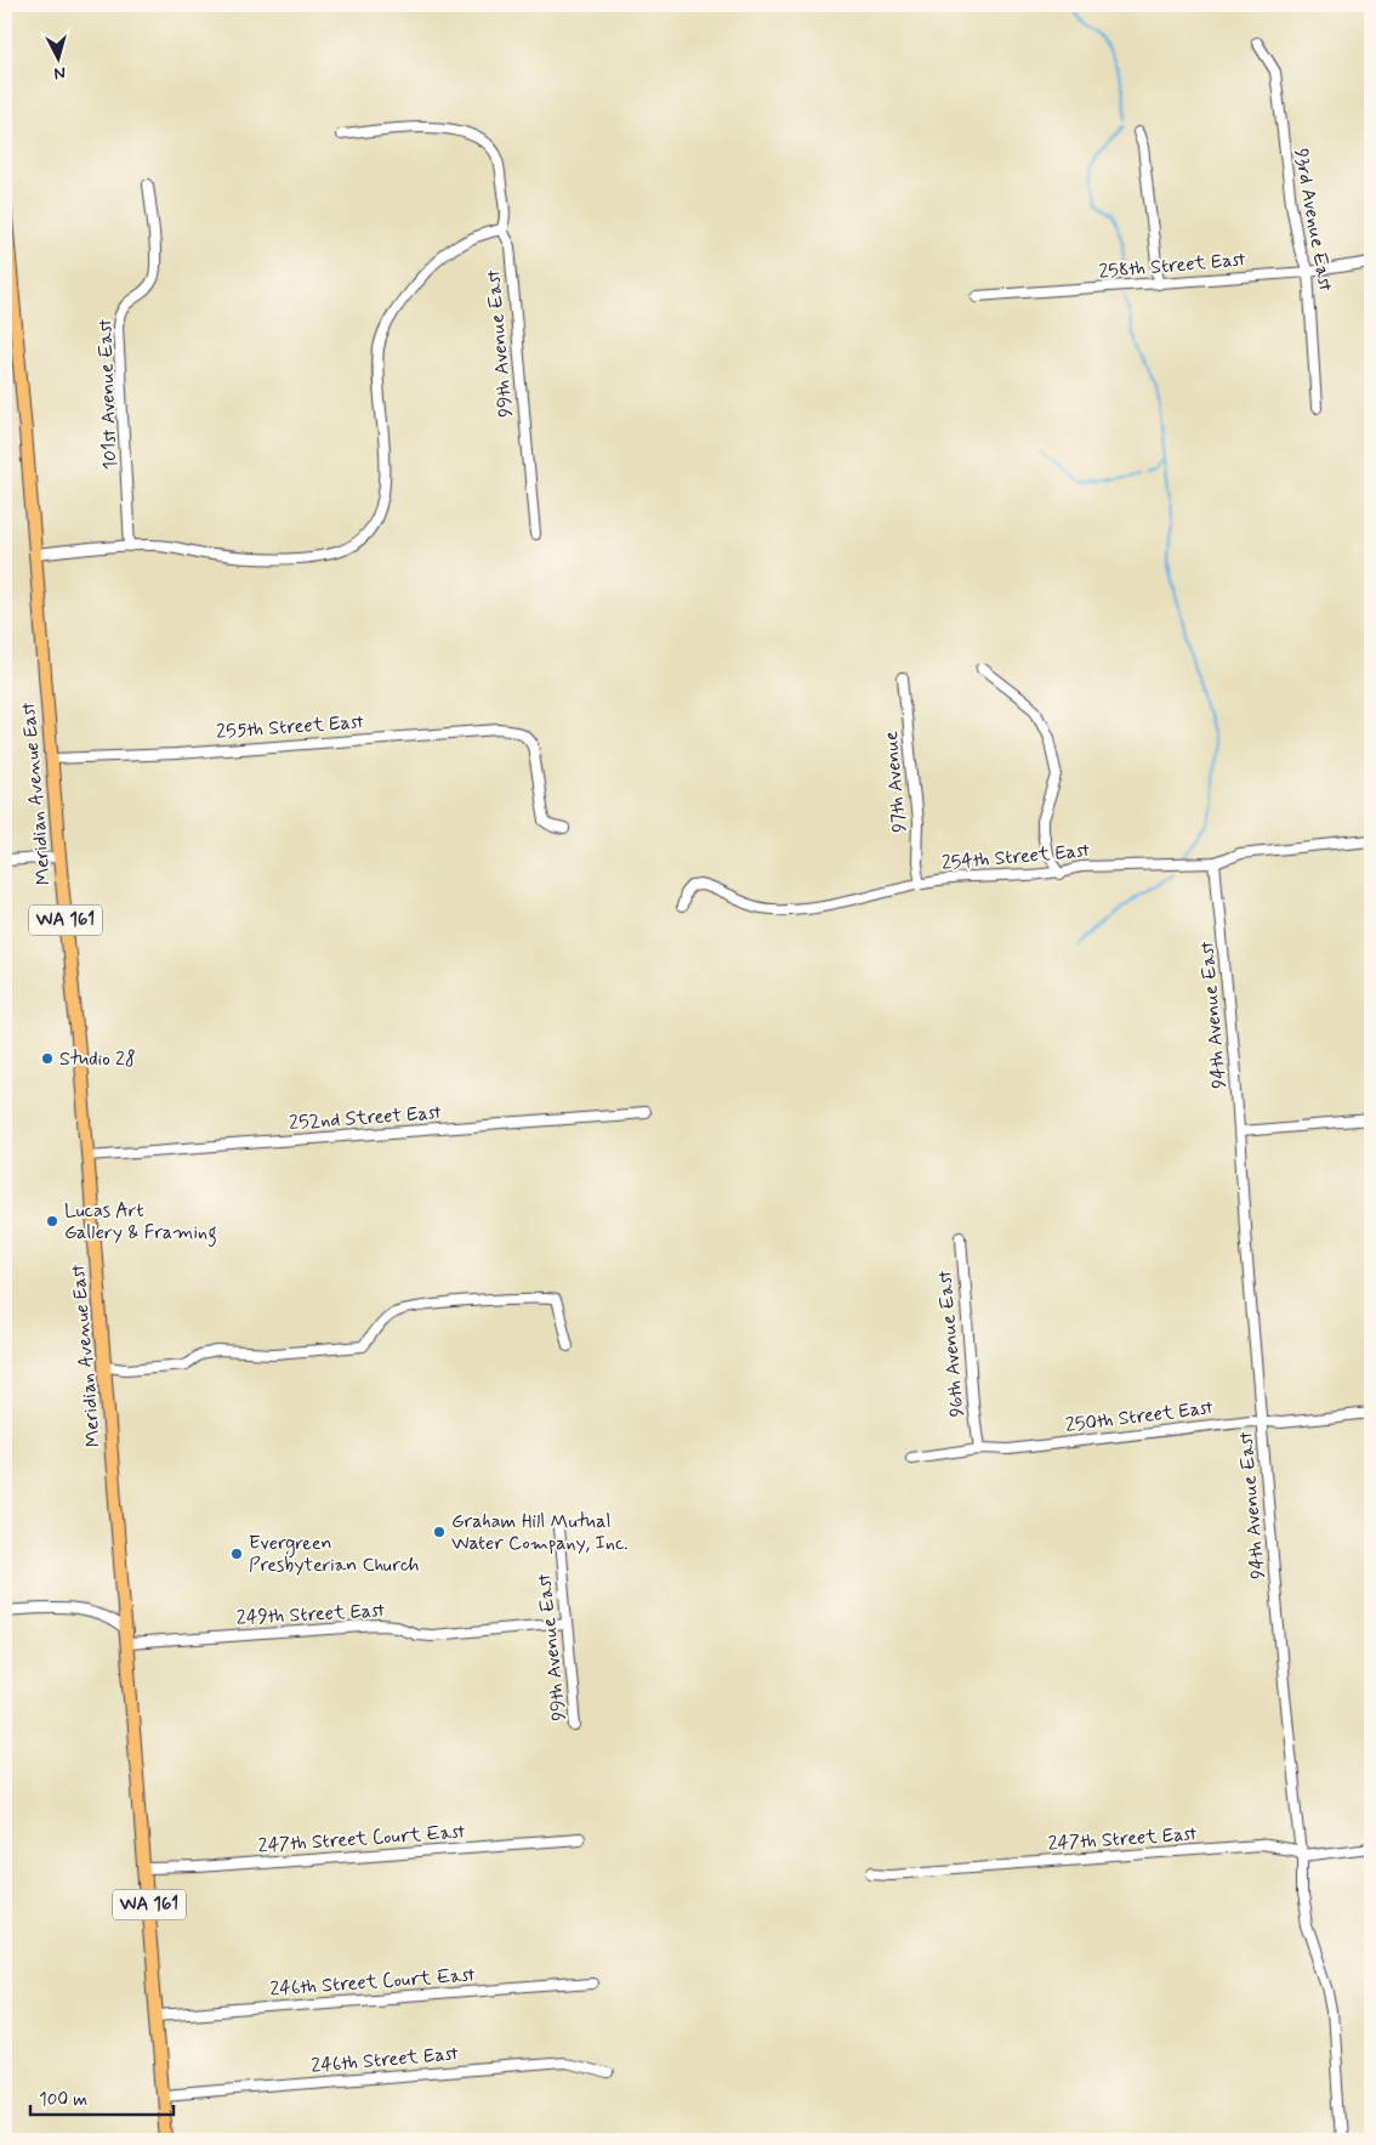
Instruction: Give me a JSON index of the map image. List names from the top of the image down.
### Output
{
  "streets": {
    "main road": ["Meridian Avenue East", "WA 161"],
    "street": [
      "93rd Avenue East",
      "258th Street East",
      "99th Avenue East",
      "101st Avenue East",
      "255th Street East",
      "97th Avenue",
      "254th Street East",
      "94th Avenue East",
      "252nd Street East",
      "96th Avenue East",
      "250th Street East",
      "249th Street East",
      "247th Street Court East",
      "247th Street East",
      "246th Street Court East",
      "246th Street East"
    ]
  },
  "crossings": [
    ["93rd Avenue East", "258th Street East"],
    ["99th Avenue East", "249th Street East"],
    ["255th Street East", "Meridian Avenue East"],
    ["97th Avenue", "254th Street East"],
    ["Meridian Avenue East", "252nd Street East"],
    ["Meridian Avenue East", "249th Street East"],
    ["Meridian Avenue East", "247th Street Court East"],
    ["Meridian Avenue East", "246th Street Court East"],
    ["Meridian Avenue East", "246th Street East"],
    ["254th Street East", "94th Avenue East"],
    ["94th Avenue East", "250th Street East"],
    ["94th Avenue East", "247th Street East"],
    ["96th Avenue East", "250th Street East"]
  ],
  "places": [
    "Studio 28",
    "Lucas Art Gallery & Framing",
    "Graham Hill Mutual Water Company, Inc.",
    "Evergreen Presbyterian Church"
  ],
  "scale_bar": "100 m",
  "north": "bottom"
}
